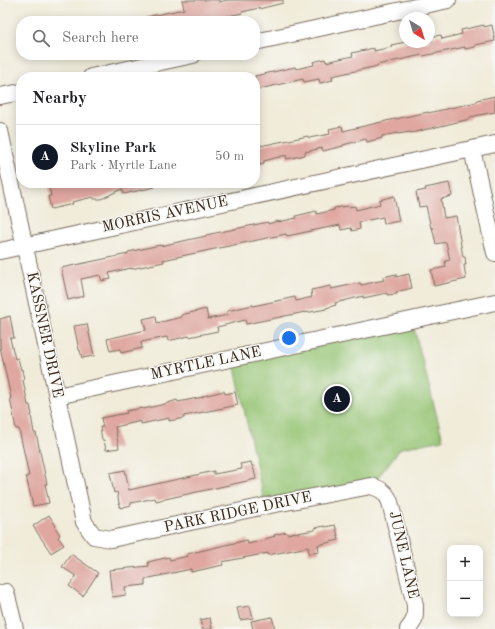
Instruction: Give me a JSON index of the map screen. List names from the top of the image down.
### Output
{
  "streets": {
    "street": [
      "MORRIS AVENUE",
      "KASSNER DRIVE",
      "MYRTLE LANE",
      "PARK RIDGE DRIVE",
      "JUNE LANE"
    ]
  },
  "crossings": [
    ["MORRIS AVENUE", "KASSNER DRIVE"],
    ["KASSNER DRIVE", "MYRTLE LANE"],
    ["KASSNER DRIVE", "PARK RIDGE DRIVE"],
    ["PARK RIDGE DRIVE", "JUNE LANE"]
  ],
  "north": "bottom right",
  "page": {
    "search": "Search here",
    "heading": "Nearby",
    "list": [
      {
        "mark": "A",
        "name": "Skyline Park",
        "note": "Park · Myrtle Lane",
        "value": "50 m"
      }
    ],
    "pins": "A",
    "map_buttons": ["+", "−"]
  }
}
